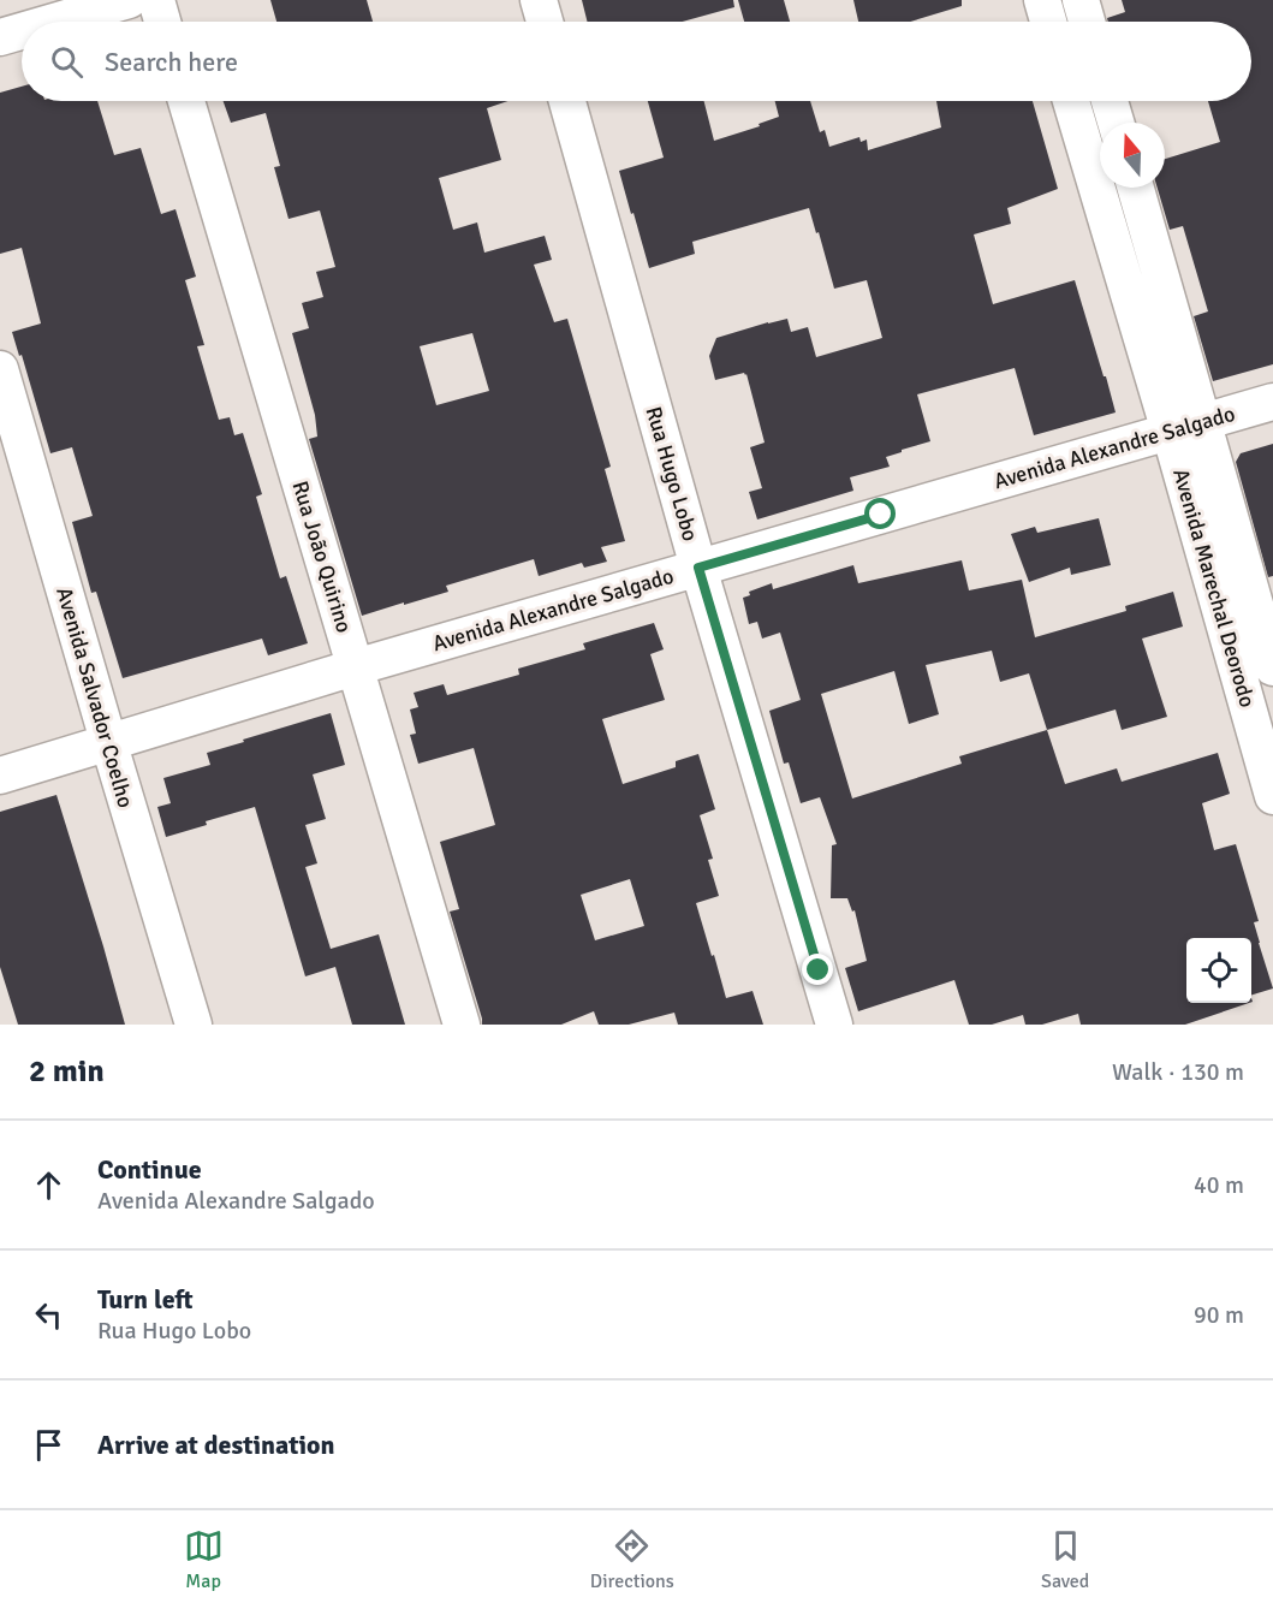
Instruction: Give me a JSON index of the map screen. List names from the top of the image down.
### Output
{
  "streets": {
    "street": [
      "Avenida Alexandre Salgado",
      "Rua Hugo Lobo",
      "Rua João Quirino",
      "Avenida Marechal Deorodo",
      "Avenida Salvador Coelho"
    ]
  },
  "crossings": [
    ["Avenida Alexandre Salgado", "Rua Hugo Lobo"],
    ["Avenida Alexandre Salgado", "Rua João Quirino"],
    ["Avenida Alexandre Salgado", "Avenida Marechal Deorodo"],
    ["Avenida Alexandre Salgado", "Avenida Salvador Coelho"]
  ],
  "north": "top",
  "page": {
    "search": "Search here",
    "heading": ["2 min", "Walk · 130 m"],
    "list": [
      ["Continue", "Avenida Alexandre Salgado", "40 m"],
      ["Turn left", "Rua Hugo Lobo", "90 m"],
      "Arrive at destination"
    ],
    "nav": ["Map", "Directions", "Saved"]
  }
}
